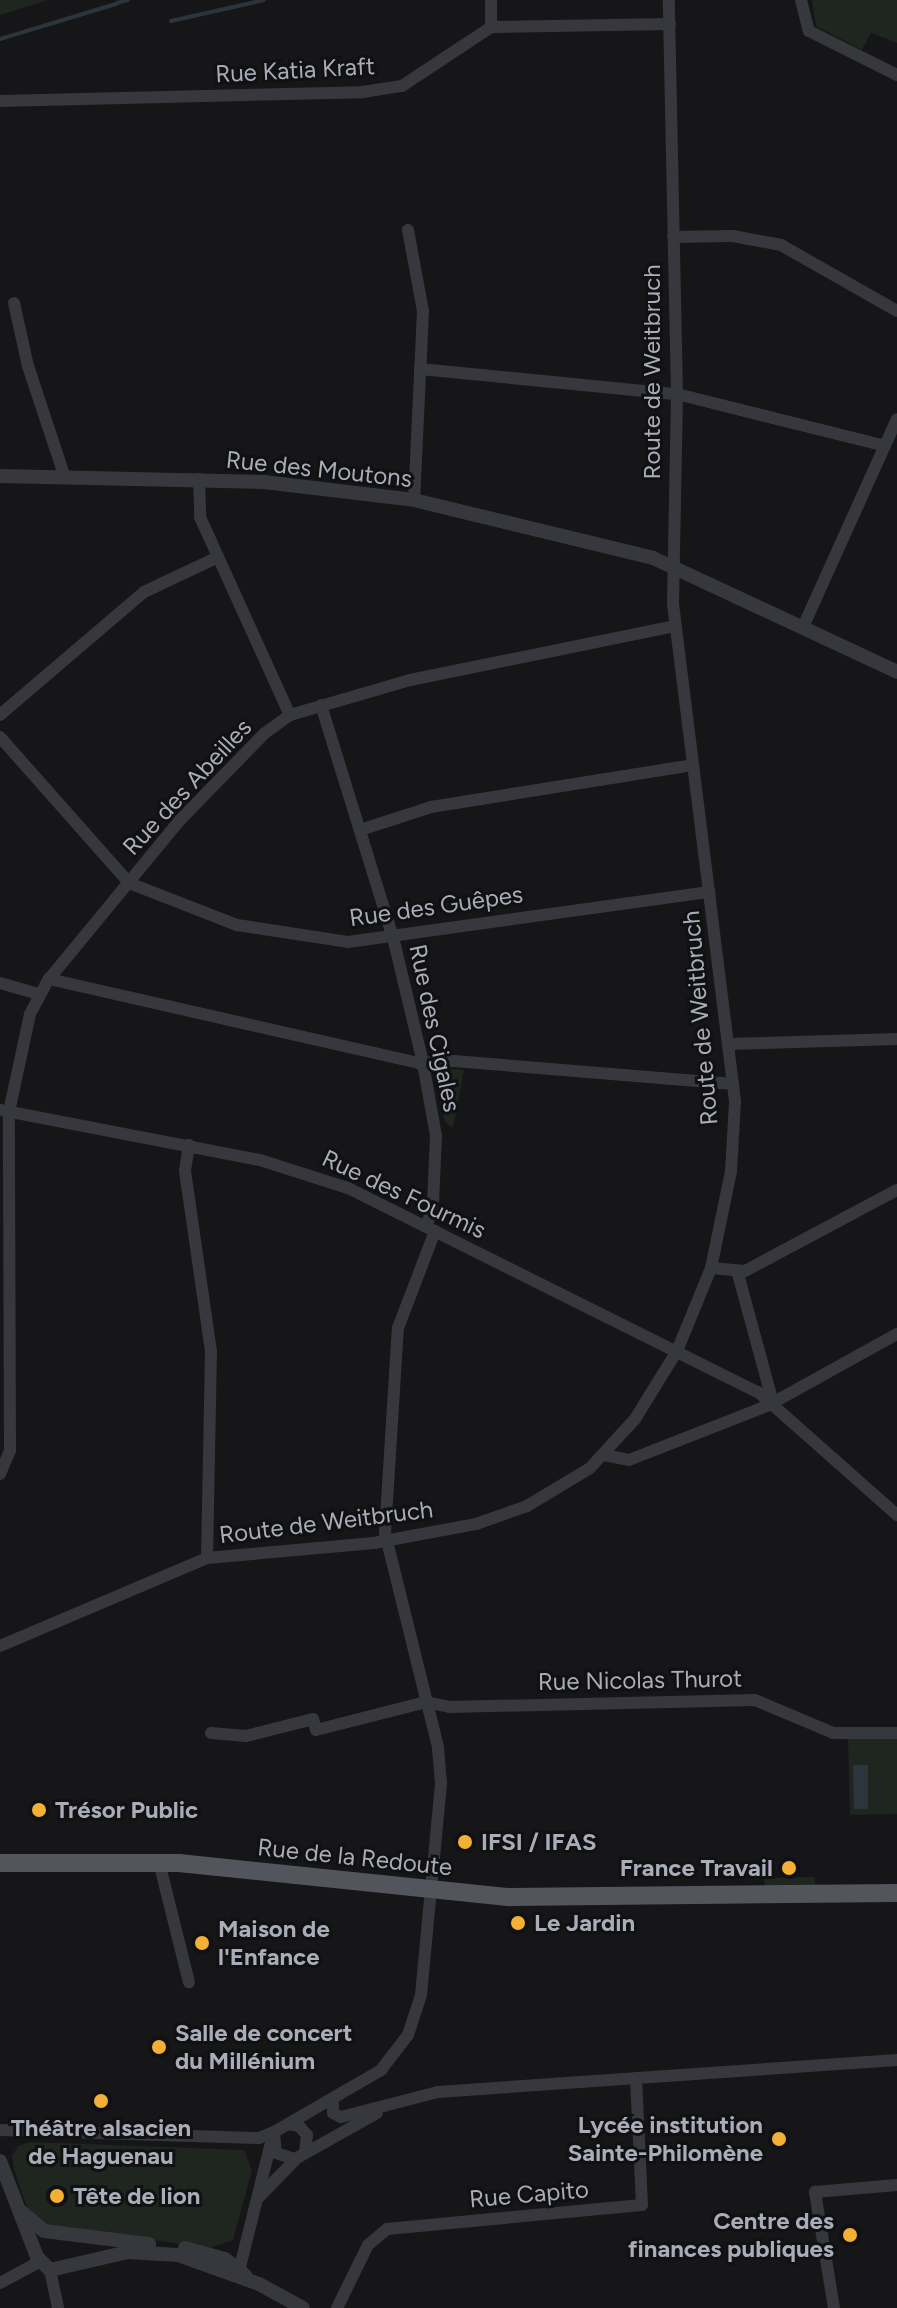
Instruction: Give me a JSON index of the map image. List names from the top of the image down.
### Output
{
  "streets": {
    "main road": ["Rue de la Redoute"],
    "street": [
      "Rue Katia Kraft",
      "Route de Weitbruch",
      "Rue des Moutons",
      "Rue des Abeilles",
      "Rue des Guêpes",
      "Rue des Cigales",
      "Rue des Fourmis",
      "Rue Nicolas Thurot",
      "Rue Capito"
    ]
  },
  "crossings": [
    ["Route de Weitbruch", "Rue des Moutons"],
    ["Route de Weitbruch", "Rue des Abeilles"],
    ["Route de Weitbruch", "Rue des Guêpes"],
    ["Route de Weitbruch", "Rue des Cigales"],
    ["Route de Weitbruch", "Rue des Fourmis"],
    ["Rue des Abeilles", "Rue des Guêpes"],
    ["Rue des Abeilles", "Rue des Cigales"],
    ["Rue des Abeilles", "Rue des Fourmis"],
    ["Rue des Guêpes", "Rue des Cigales"],
    ["Rue des Cigales", "Rue des Fourmis"],
    ["Rue des Cigales", "Rue Nicolas Thurot"],
    ["Rue des Cigales", "Rue de la Redoute"]
  ],
  "places": [
    "Trésor Public",
    "IFSI / IFAS",
    "France Travail",
    "Le Jardin",
    "Maison de l'Enfance",
    "Salle de concert du Millénium",
    "Théâtre alsacien de Haguenau",
    "Lycée institution Sainte-Philomène",
    "Tête de lion",
    "Centre des finances publiques"
  ]
}
